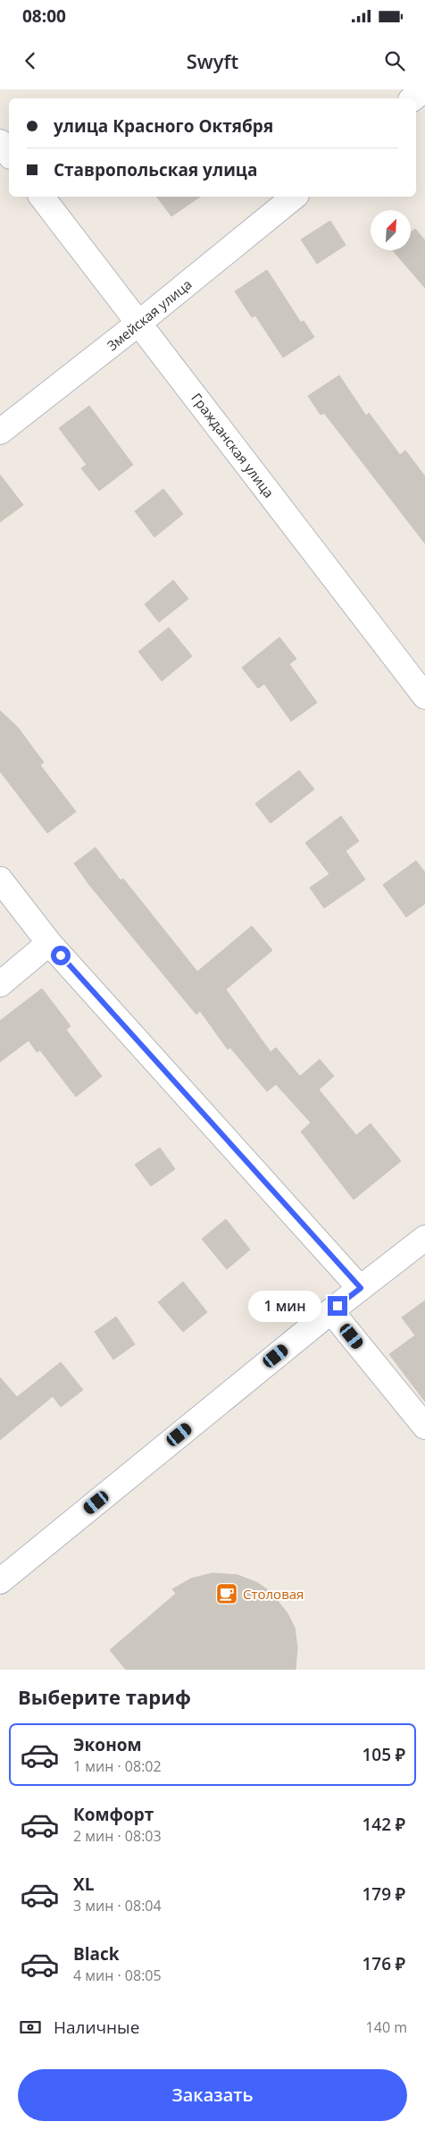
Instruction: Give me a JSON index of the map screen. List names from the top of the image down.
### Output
{
  "streets": {
    "street": ["Змейская улица", "Гражданская улица"]
  },
  "crossings": [
    ["Змейская улица", "Гражданская улица"]
  ],
  "places": {
    "cafe": ["Столовая"]
  },
  "north": "top right",
  "page": {
    "status": "08:00",
    "header": "Swyft",
    "banner": ["улица Красного Октября", "Ставропольская улица"],
    "bubble": "1 мин",
    "heading": "Выберите тариф",
    "list": [
      {
        "name": "Эконом",
        "note": "1 мин · 08:02",
        "value": "105 ₽"
      },
      {
        "name": "Комфорт",
        "note": "2 мин · 08:03",
        "value": "142 ₽"
      },
      {
        "name": "XL",
        "note": "3 мин · 08:04",
        "value": "179 ₽"
      },
      {
        "name": "Black",
        "note": "4 мин · 08:05",
        "value": "176 ₽"
      }
    ],
    "pay": ["Наличные", "140 m"],
    "buttons": "Заказать"
  }
}
